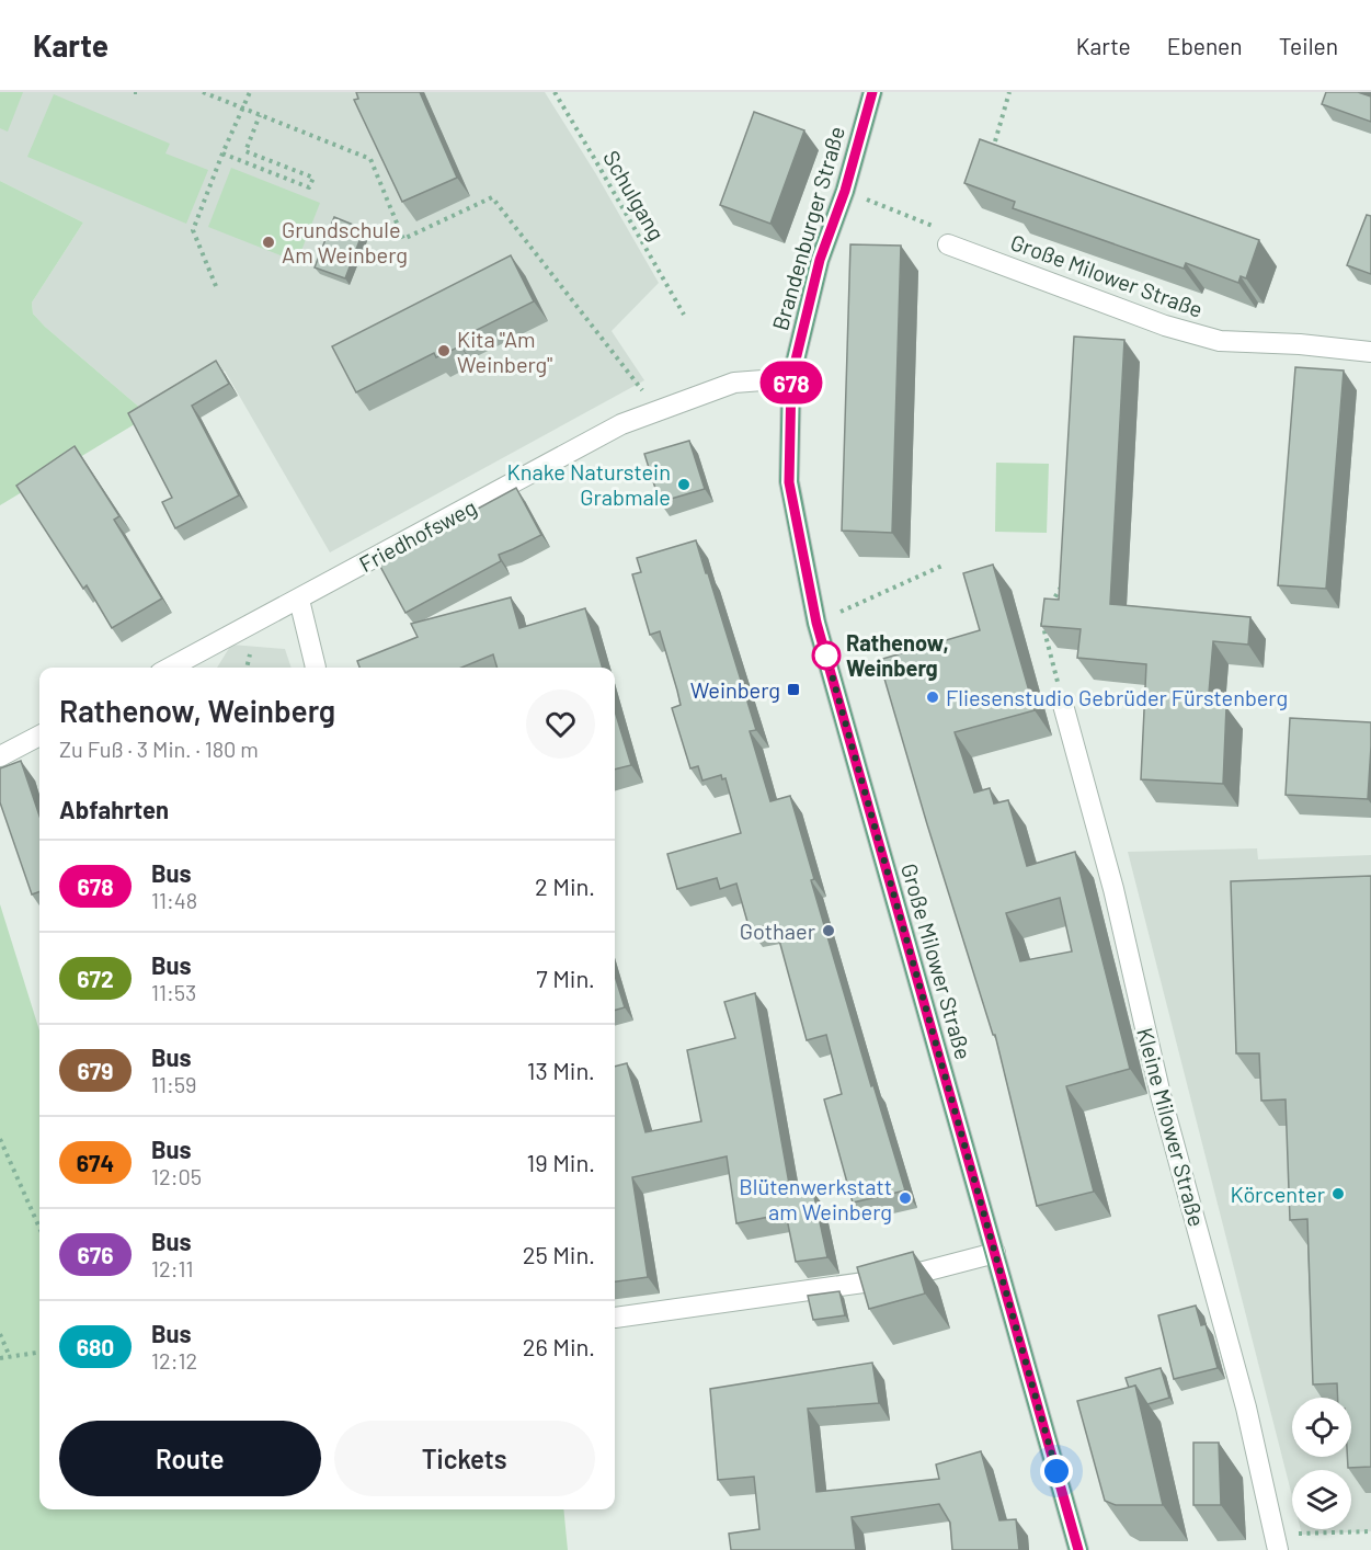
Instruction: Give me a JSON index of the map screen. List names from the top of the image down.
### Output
{
  "streets": {
    "main road": ["Brandenburger Straße", "Große Milower Straße"],
    "street": ["Friedhofsweg", "Kleine Milower Straße"],
    "path": ["Schulgang"]
  },
  "crossings": [
    ["Brandenburger Straße", "Große Milower Straße"],
    ["Brandenburger Straße", "Friedhofsweg"],
    ["Große Milower Straße", "Friedhofsweg"]
  ],
  "places": {
    "other": [
      "Grundschule Am Weinberg",
      "Kita \"Am Weinberg\"",
      "Knake Naturstein Grabmale",
      "Rathenow, Weinberg",
      "Fliesenstudio Gebrüder Fürstenberg",
      "Gothaer",
      "Körcenter",
      "Blütenwerkstatt am Weinberg"
    ],
    "transit": ["Weinberg"]
  },
  "lines": ["bus line 678"],
  "page": {
    "header": "Karte",
    "nav": ["Karte", "Ebenen", "Teilen"],
    "on_map": "678",
    "heading": [
      ["Rathenow, Weinberg", "Zu Fuß · 3 Min. · 180 m"],
      "Abfahrten"
    ],
    "list": [
      {
        "mark": "678",
        "name": "Bus",
        "note": "11:48",
        "value": "2 Min."
      },
      {
        "mark": "672",
        "name": "Bus",
        "note": "11:53",
        "value": "7 Min."
      },
      {
        "mark": "679",
        "name": "Bus",
        "note": "11:59",
        "value": "13 Min."
      },
      {
        "mark": "674",
        "name": "Bus",
        "note": "12:05",
        "value": "19 Min."
      },
      {
        "mark": "676",
        "name": "Bus",
        "note": "12:11",
        "value": "25 Min."
      },
      {
        "mark": "680",
        "name": "Bus",
        "note": "12:12",
        "value": "26 Min."
      }
    ],
    "buttons": ["Route", "Tickets"]
  }
}
